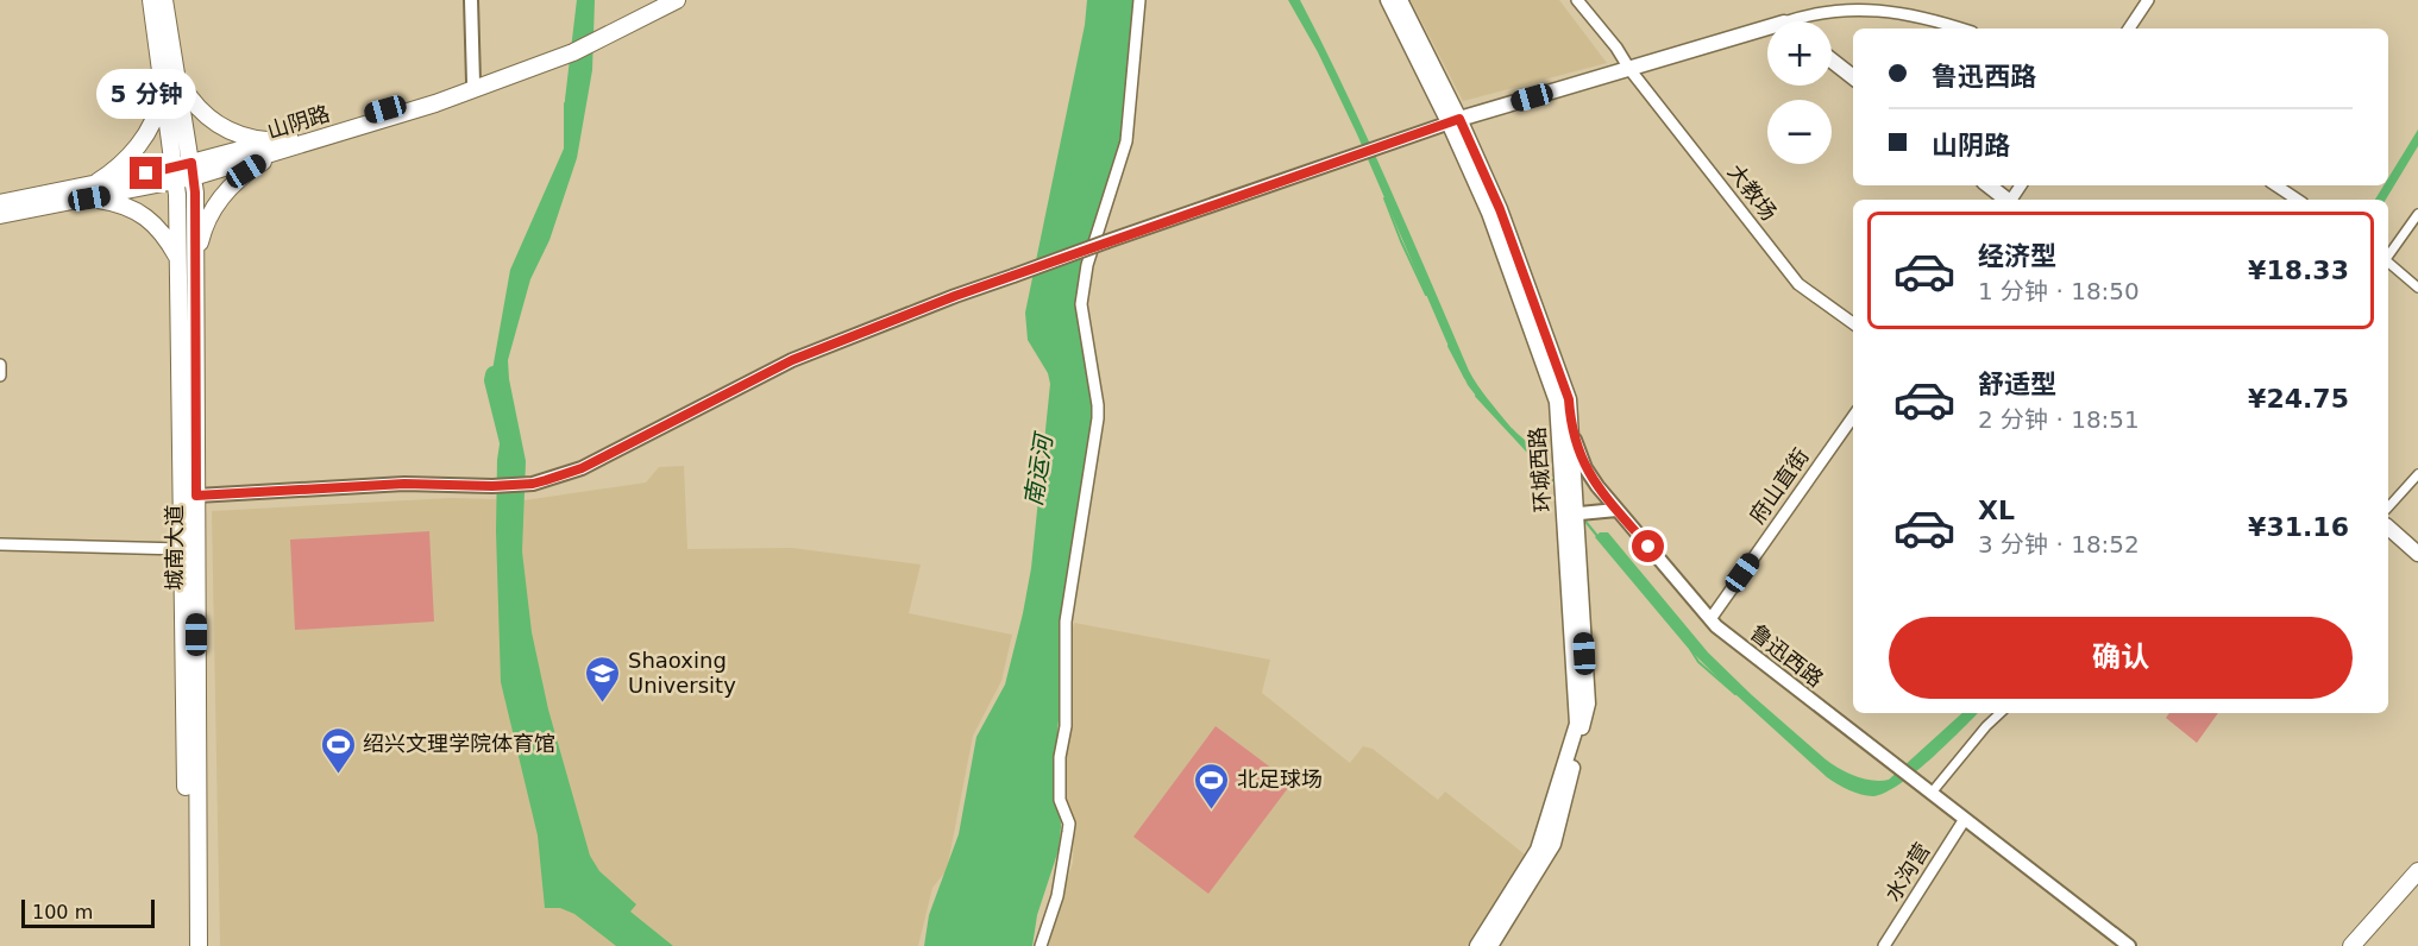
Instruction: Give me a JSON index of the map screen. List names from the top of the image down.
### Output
{
  "streets": {
    "main road": ["山阴路", "环城西路", "城南大道"],
    "street": [
      "大教场",
      "府山直街",
      "鲁迅西路",
      "水沟营"
    ]
  },
  "crossings": [
    ["山阴路", "城南大道"],
    ["环城西路", "鲁迅西路"],
    ["府山直街", "鲁迅西路"],
    ["鲁迅西路", "水沟营"]
  ],
  "water": ["南运河"],
  "places": {
    "school or university": ["Shaoxing University"],
    "sports": ["绍兴文理学院体育馆", "北足球场"]
  },
  "scale_bar": "100 m",
  "page": {
    "map_buttons": ["+", "−"],
    "banner": ["鲁迅西路", "山阴路"],
    "bubble": "5 分钟",
    "list": [
      {
        "name": "经济型",
        "note": "1 分钟 · 18:50",
        "value": "¥18.33"
      },
      {
        "name": "舒适型",
        "note": "2 分钟 · 18:51",
        "value": "¥24.75"
      },
      {
        "name": "XL",
        "note": "3 分钟 · 18:52",
        "value": "¥31.16"
      }
    ],
    "buttons": "确认",
    "scale": "100 m"
  }
}
